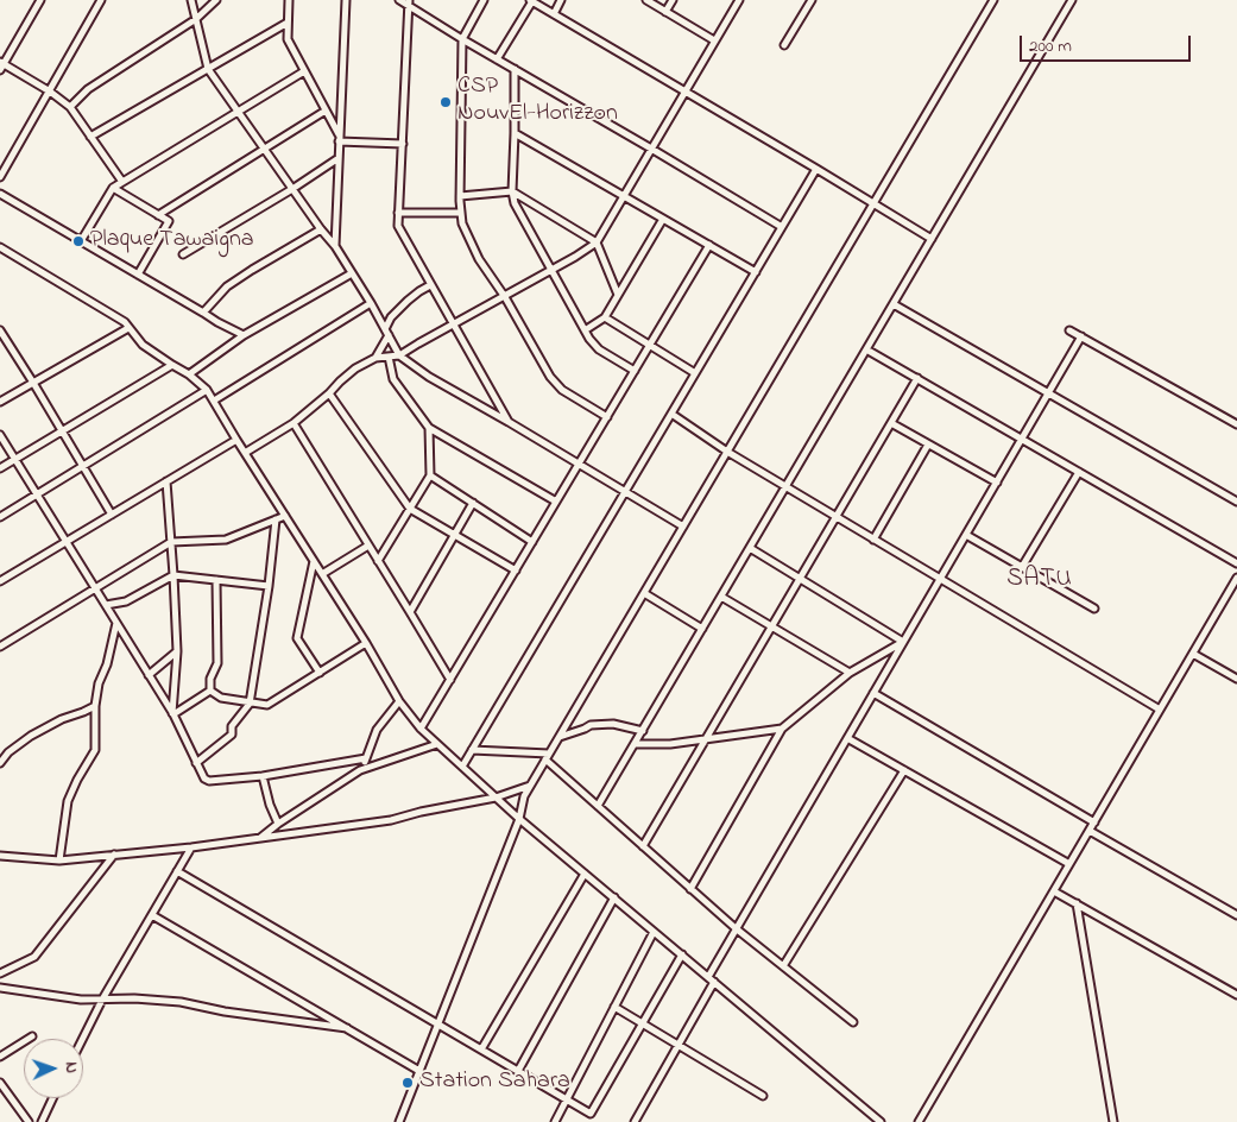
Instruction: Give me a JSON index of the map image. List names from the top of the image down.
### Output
{
  "districts": ["SATU"],
  "places": ["CSP NouvEl-Horizzon", "Plaque Tawaigna", "Station Sahara"],
  "scale_bar": "200 m",
  "north": "right"
}
